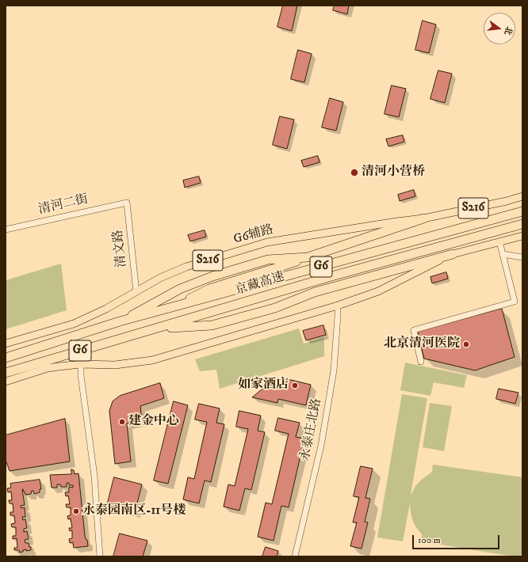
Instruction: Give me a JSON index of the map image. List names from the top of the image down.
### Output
{
  "streets": {
    "highway": ["G6", "京藏高速"],
    "main road": ["S216", "G6辅路"],
    "street": ["清河二街", "清文路", "永泰庄北路"]
  },
  "crossings": [
    ["清河二街", "清文路"],
    ["G6辅路", "清文路"]
  ],
  "places": [
    "清河小营桥",
    "北京清河医院",
    "如家酒店",
    "建金中心",
    "永泰园南区-11号楼"
  ],
  "scale_bar": "100 m",
  "north": "right"
}
